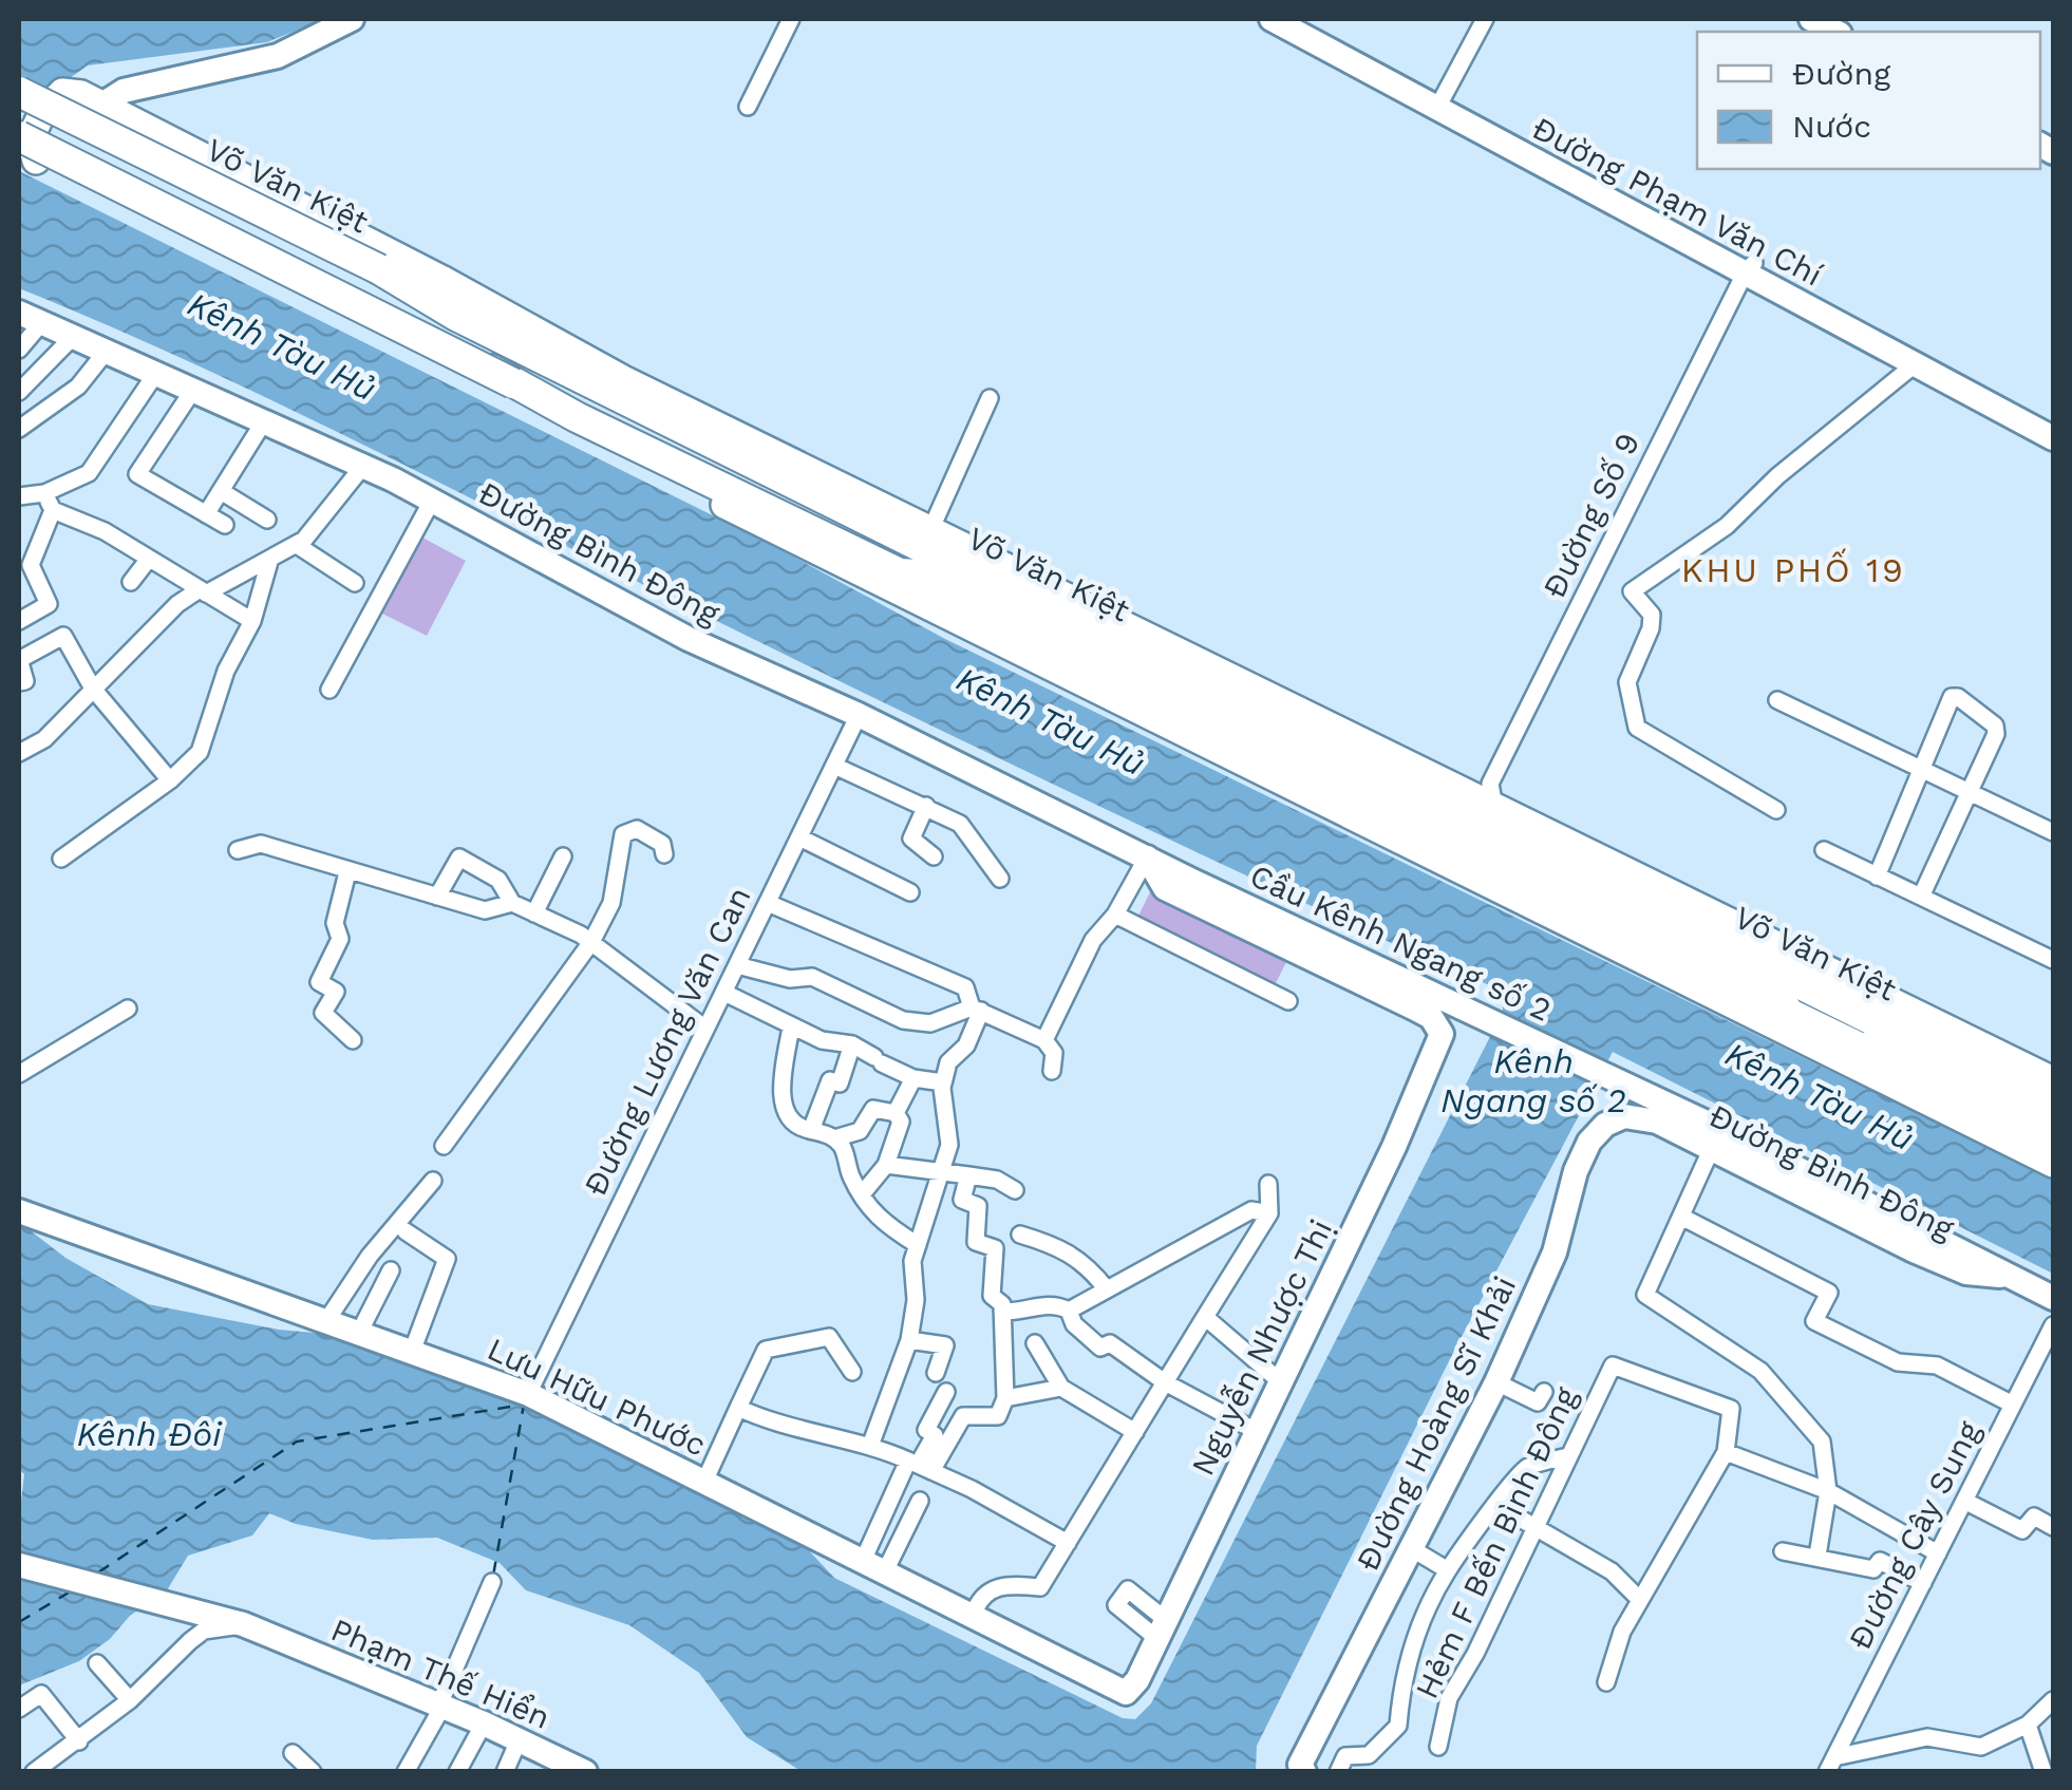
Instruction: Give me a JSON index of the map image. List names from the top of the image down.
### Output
{
  "streets": {
    "highway": ["Võ Văn Kiệt"],
    "street": [
      "Đường Phạm Văn Chí",
      "Đường Số 9",
      "Đường Bình Đông",
      "Cầu Kênh Ngang số 2",
      "Đường Lương Văn Can",
      "Nguyễn Nhược Thị",
      "Lưu Hữu Phước",
      "Đường Hoàng Sĩ Khải",
      "Đường Cây Sung",
      "Hẻm F Bến Bình Đông",
      "Phạm Thế Hiển"
    ]
  },
  "crossings": [
    ["Võ Văn Kiệt", "Đường Số 9"],
    ["Đường Phạm Văn Chí", "Đường Số 9"],
    ["Đường Bình Đông", "Cầu Kênh Ngang số 2"],
    ["Đường Bình Đông", "Đường Lương Văn Can"],
    ["Đường Bình Đông", "Nguyễn Nhược Thị"],
    ["Đường Bình Đông", "Đường Hoàng Sĩ Khải"],
    ["Đường Lương Văn Can", "Lưu Hữu Phước"],
    ["Nguyễn Nhược Thị", "Lưu Hữu Phước"]
  ],
  "districts": ["KHU PHỐ 19"],
  "water": ["Kênh Tàu Hủ", "Kênh Ngang số 2", "Kênh Đôi"],
  "legend": ["Đường", "Nước"]
}
